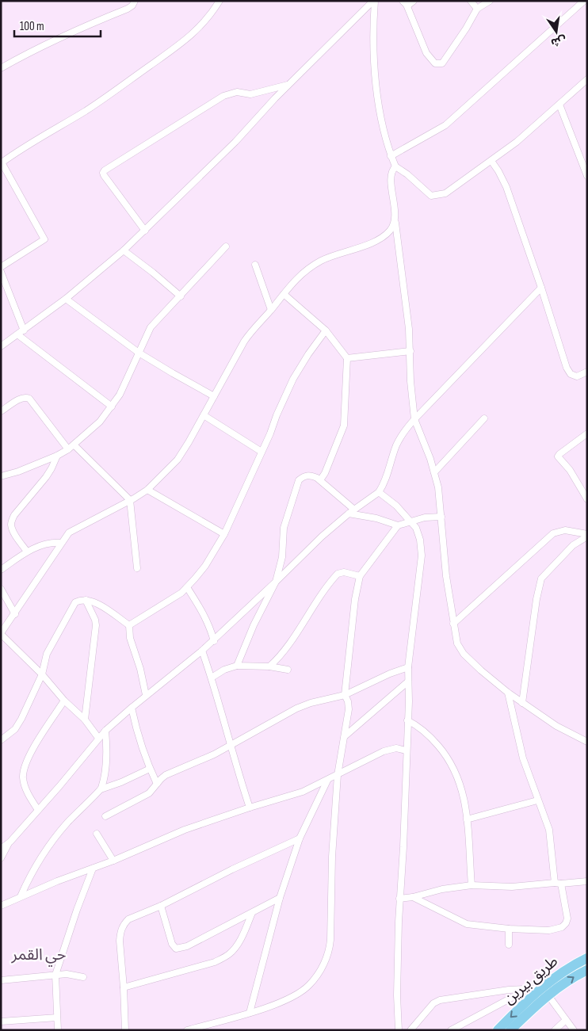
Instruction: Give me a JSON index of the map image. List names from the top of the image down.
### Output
{
  "streets": {
    "main road": ["طريق بيرين"]
  },
  "districts": ["حي القمر"],
  "scale_bar": "100 m",
  "north": "bottom"
}
